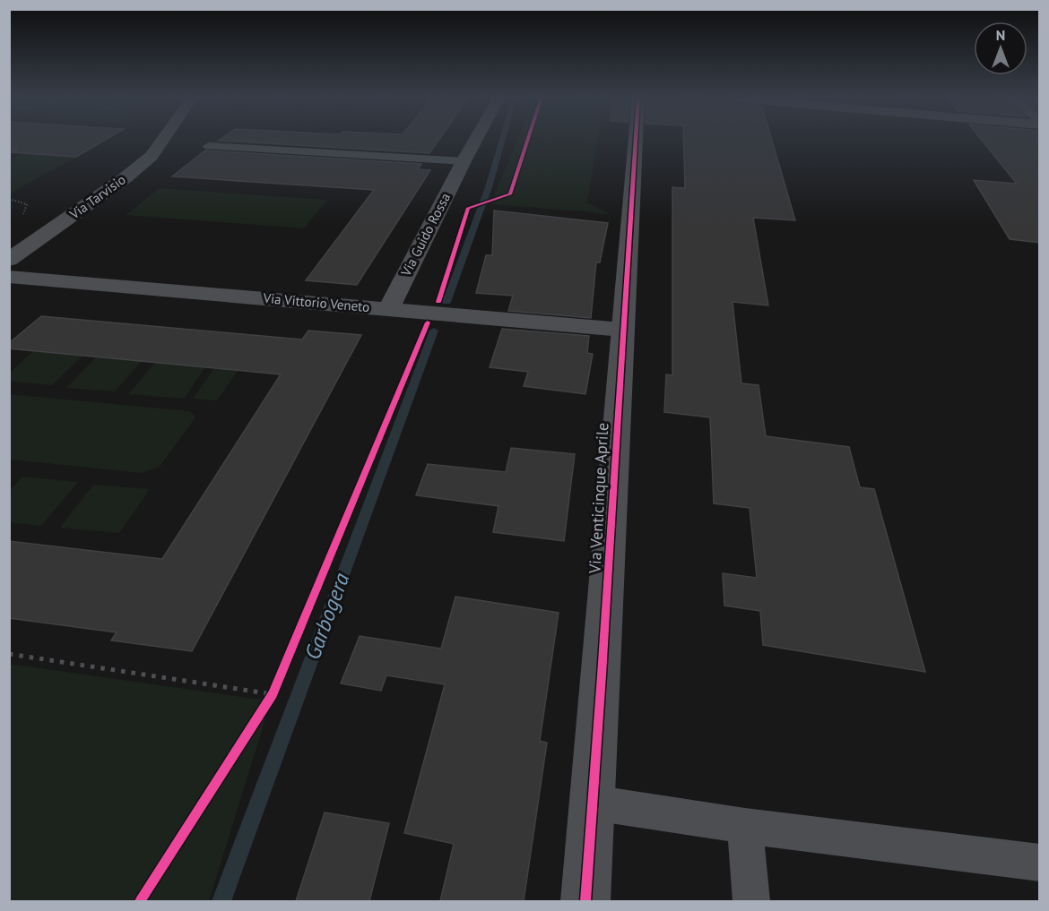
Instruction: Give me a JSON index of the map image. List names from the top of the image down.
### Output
{
  "streets": {
    "street": [
      "Via Tarvisio",
      "Via Guido Rossa",
      "Via Vittorio Veneto",
      "Via Venticinque Aprile"
    ]
  },
  "crossings": [
    ["Via Guido Rossa", "Via Vittorio Veneto"],
    ["Via Vittorio Veneto", "Via Venticinque Aprile"]
  ],
  "water": ["Garbogera"],
  "north": "top"
}
